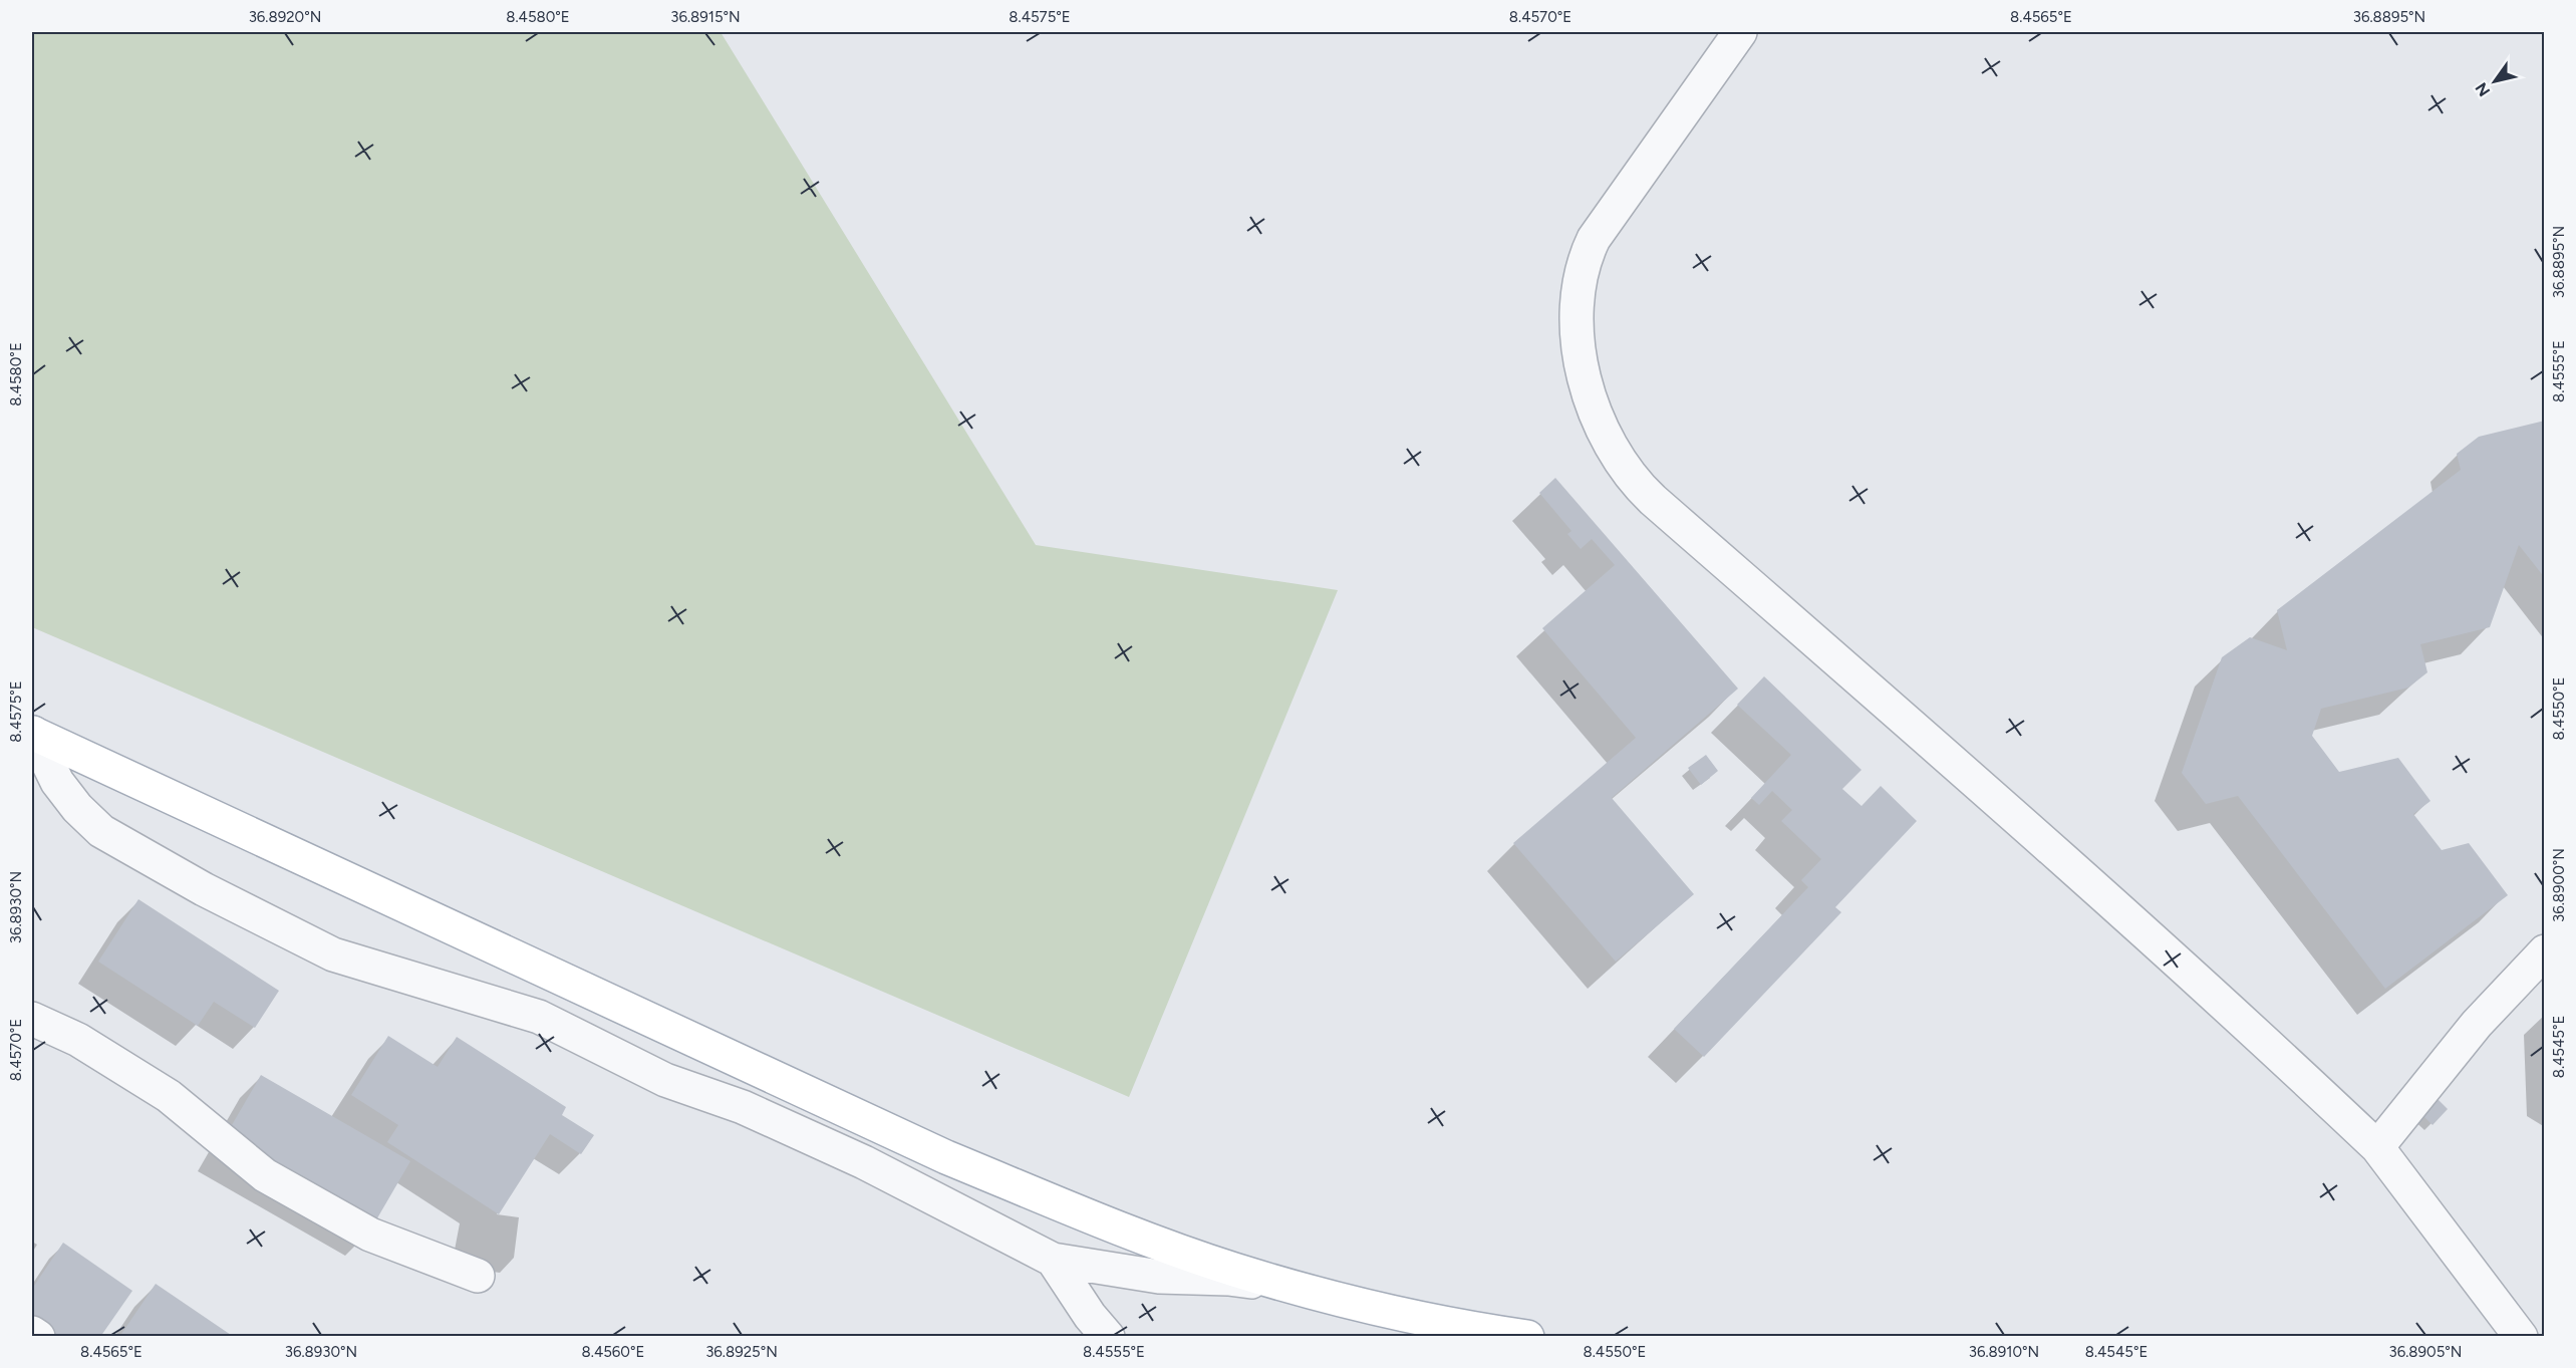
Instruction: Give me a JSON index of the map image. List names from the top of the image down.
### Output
{
  "north": "bottom left",
  "coordinates": [
    "36.8920°N",
    "8.4580°E",
    "36.8915°N",
    "8.4575°E",
    "8.4570°E",
    "8.4565°E",
    "36.8895°N",
    "8.4555°E",
    "8.4550°E",
    "36.8900°N",
    "36.8930°N",
    "8.4545°E",
    "8.4560°E",
    "36.8925°N",
    "36.8910°N",
    "36.8905°N"
  ]
}
